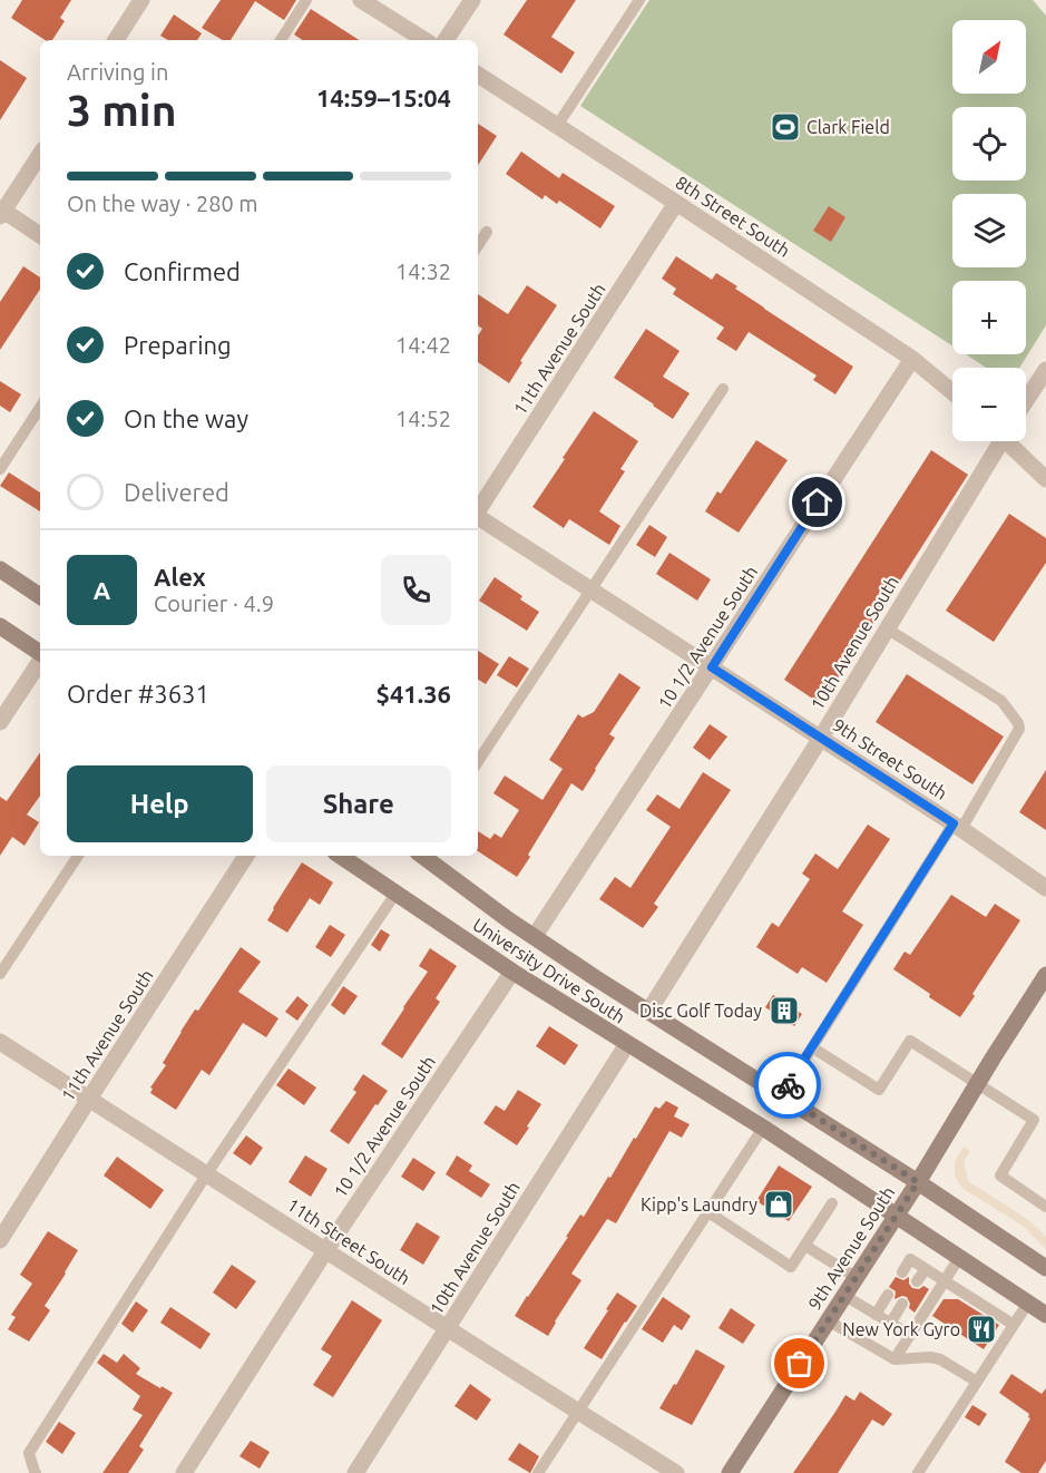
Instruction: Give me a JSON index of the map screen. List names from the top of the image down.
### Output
{
  "streets": {
    "main road": ["University Drive South", "9th Avenue South"],
    "street": [
      "8th Street South",
      "11th Avenue South",
      "10 1/2 Avenue South",
      "10th Avenue South",
      "9th Street South",
      "11th Street South"
    ]
  },
  "crossings": [
    ["8th Street South", "11th Avenue South"],
    ["8th Street South", "10 1/2 Avenue South"],
    ["11th Avenue South", "11th Street South"],
    ["10 1/2 Avenue South", "9th Street South"],
    ["10 1/2 Avenue South", "University Drive South"],
    ["10 1/2 Avenue South", "11th Street South"],
    ["10th Avenue South", "9th Street South"],
    ["10th Avenue South", "University Drive South"],
    ["10th Avenue South", "11th Street South"],
    ["University Drive South", "9th Avenue South"]
  ],
  "places": {
    "sports": ["Clark Field"],
    "building": ["Disc Golf Today"],
    "shop": ["Kipp's Laundry"],
    "restaurant": ["New York Gyro"]
  },
  "north": "top right",
  "page": {
    "map_buttons": ["+", "−"],
    "heading": ["3 min", "Arriving in", "14:59–15:04"],
    "panel": [
      "Alex",
      "Courier · 4.9",
      "Order #3631",
      "$41.36"
    ],
    "bar": "On the way · 280 m",
    "list": [
      ["Confirmed", "14:32"],
      ["Preparing", "14:42"],
      ["On the way", "14:52"],
      "Delivered"
    ],
    "round": "A",
    "buttons": ["Help", "Share"]
  }
}
